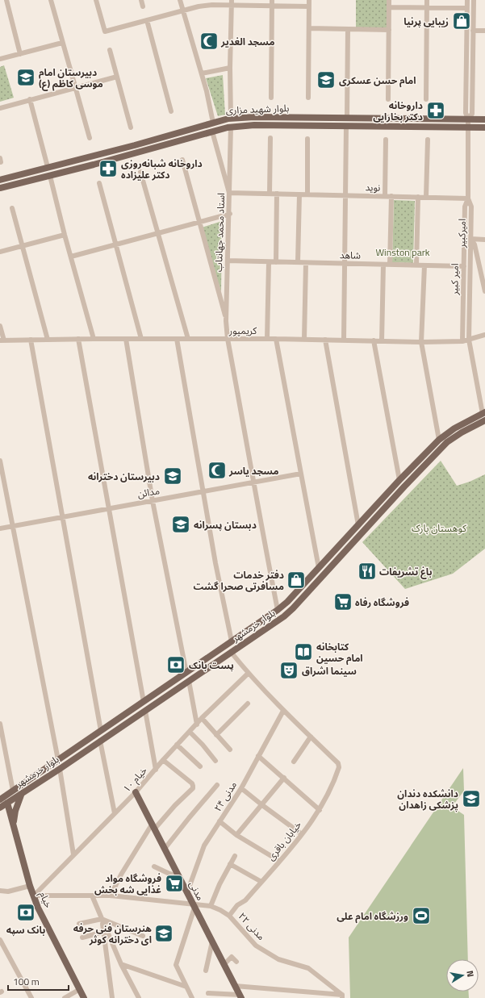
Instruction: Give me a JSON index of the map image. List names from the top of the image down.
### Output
{
  "streets": {
    "main road": [
      "بلوار شهید مزاری",
      "بلوار خرمشهر",
      "مدنی",
      "خیام"
    ],
    "street": [
      "نوید",
      "استاد محمد جهانتاب",
      "امیرکبیر",
      "شاهد",
      "امیر کبیر",
      "کریمپور",
      "مدائن",
      "خیام ۱۰",
      "مدنی ۲۴",
      "خیابان باقری",
      "مدنی ۲۲"
    ]
  },
  "crossings": [
    ["بلوار شهید مزاری", "استاد محمد جهانتاب"],
    ["بلوار شهید مزاری", "امیرکبیر"],
    ["نوید", "استاد محمد جهانتاب"],
    ["نوید", "امیرکبیر"],
    ["نوید", "امیر کبیر"],
    ["استاد محمد جهانتاب", "شاهد"],
    ["استاد محمد جهانتاب", "کریمپور"],
    ["استاد محمد جهانتاب", "مدائن"],
    ["استاد محمد جهانتاب", "بلوار خرمشهر"],
    ["امیرکبیر", "امیر کبیر"],
    ["امیرکبیر", "کریمپور"],
    ["امیرکبیر", "بلوار خرمشهر"],
    ["شاهد", "امیر کبیر"],
    ["امیر کبیر", "کریمپور"],
    ["بلوار خرمشهر", "خیام"],
    ["خیام ۱۰", "مدنی"],
    ["خیام ۱۰", "خیام"],
    ["خیام ۱۰", "مدنی ۲۲"],
    ["مدنی ۲۴", "مدنی"],
    ["خیابان باقری", "مدنی ۲۲"],
    ["مدنی", "مدنی ۲۲"],
    ["خیام", "مدنی ۲۲"]
  ],
  "parks": ["Winston park", "کوهستان پارک"],
  "places": {
    "shop": ["زیبایی پرنیا", "دفتر خدمات مسافرتی صحرا گشت"],
    "mosque": ["مسجد الغدیر", "مسجد یاسر"],
    "school or university": [
      "دبیرستان امام موسی کاظم (ع)",
      "امام حسن عسکری",
      "دبیرستان دخترانه",
      "دبستان پسرانه",
      "دانشکده دندان پزشکی زاهدان",
      "هنرستان فنی حرفه ای دخترانه کوثر"
    ],
    "pharmacy": ["داروخانه دکتر بخارایی", "داروخانه شبانه‌روزی دکتر علیزاده"],
    "restaurant": ["باغ تشریفات"],
    "supermarket": ["فروشگاه رفاه", "فروشگاه مواد غذایی شه بخش"],
    "library": ["کتابخانه امام حسین"],
    "bank": ["پست بانک", "بانک سپه"],
    "theatre": ["سینما اشراق"],
    "sports": ["ورزشگاه امام علی"]
  },
  "scale_bar": "100 m",
  "north": "right"
}
